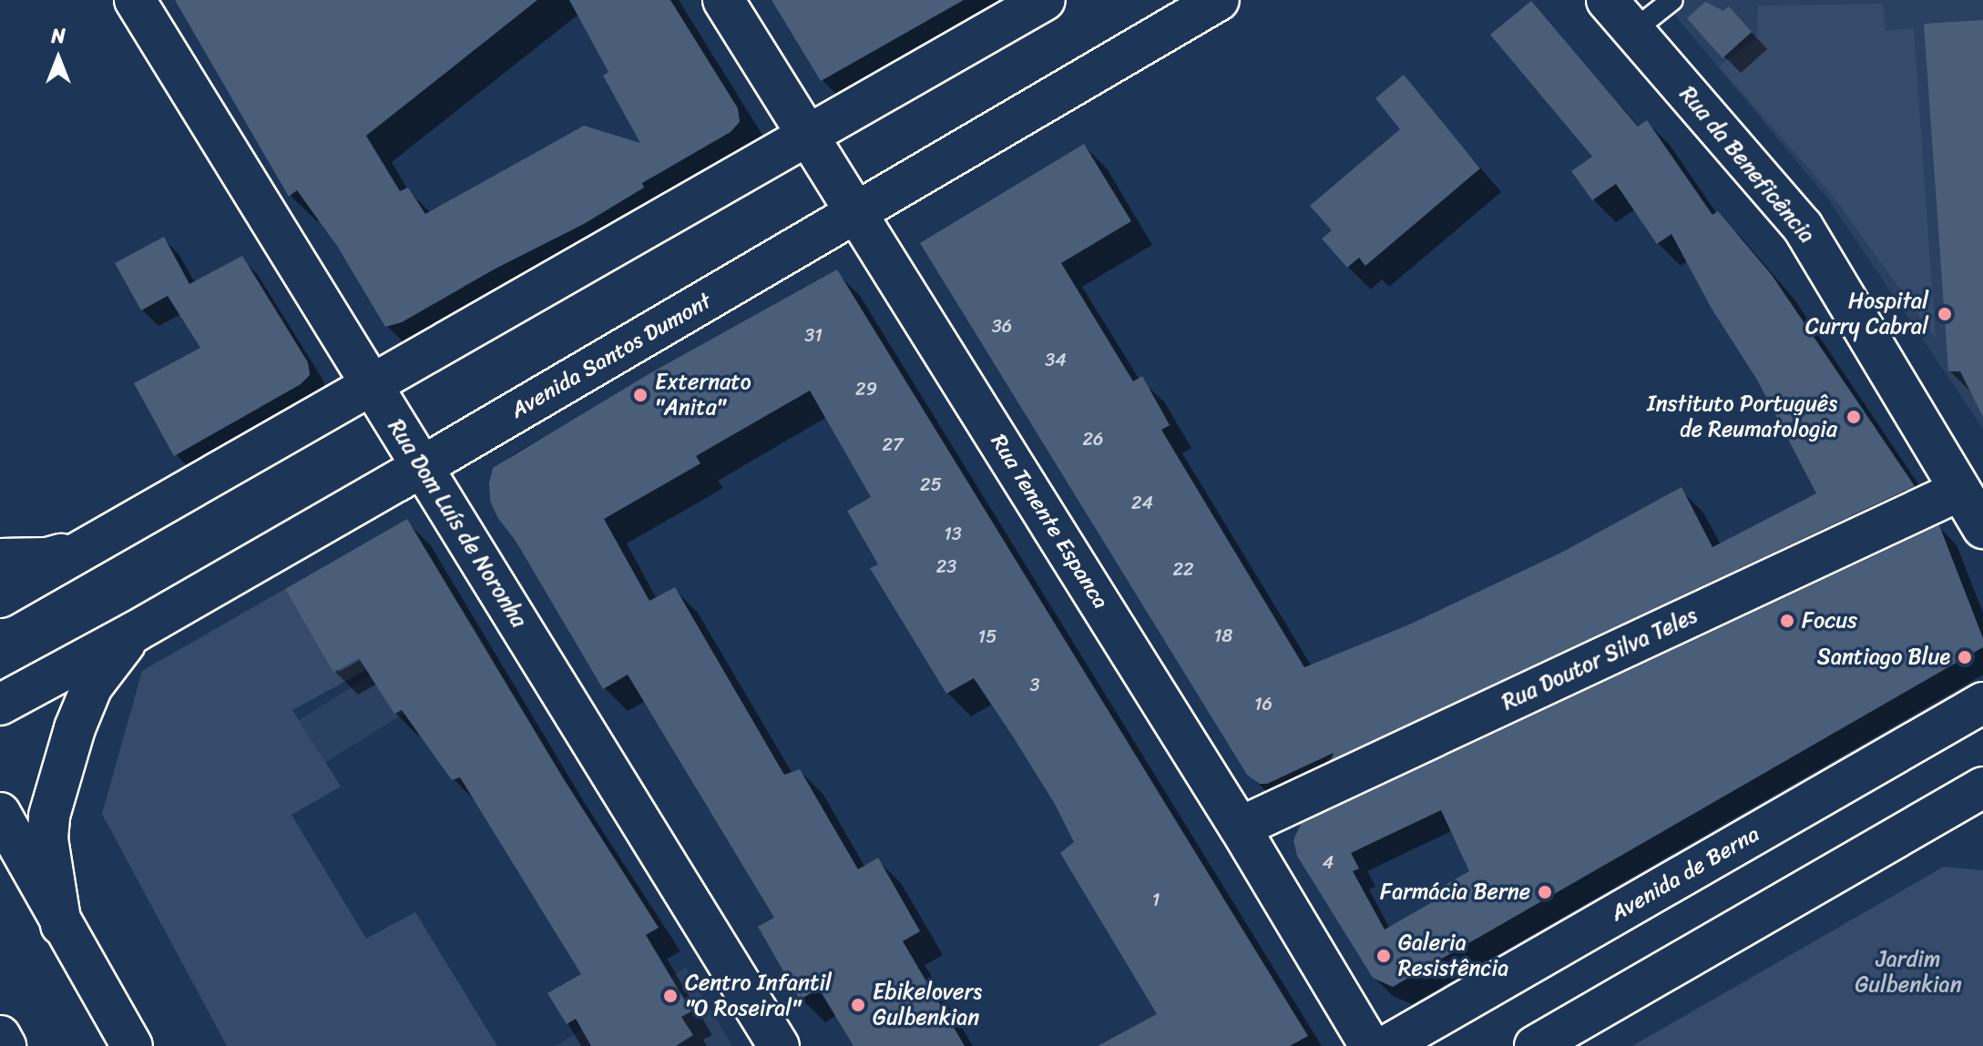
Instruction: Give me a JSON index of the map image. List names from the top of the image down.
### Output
{
  "streets": {
    "main road": [
      "Rua da Beneficência",
      "Avenida Santos Dumont",
      "Rua Tenente Espanca",
      "Rua Dom Luís de Noronha",
      "Rua Doutor Silva Teles",
      "Avenida de Berna"
    ]
  },
  "crossings": [
    ["Rua da Beneficência", "Rua Doutor Silva Teles"],
    ["Avenida Santos Dumont", "Rua Tenente Espanca"],
    ["Avenida Santos Dumont", "Rua Dom Luís de Noronha"],
    ["Rua Tenente Espanca", "Rua Doutor Silva Teles"]
  ],
  "parks": ["Jardim Gulbenkian"],
  "places": [
    "Hospital Curry Cabral",
    "Externato \"Anita\"",
    "Instituto Português de Reumatologia",
    "Focus",
    "Santiago Blue",
    "Farmácia Berne",
    "Galeria Resistência",
    "Centro Infantil \"O Roseiral\"",
    "Ebikelovers Gulbenkian"
  ],
  "house_numbers": [
    "36",
    "31",
    "34",
    "29",
    "26",
    "27",
    "25",
    "24",
    "13",
    "23",
    "22",
    "18",
    "15",
    "3",
    "16",
    "4",
    "1"
  ],
  "north": "top"
}
